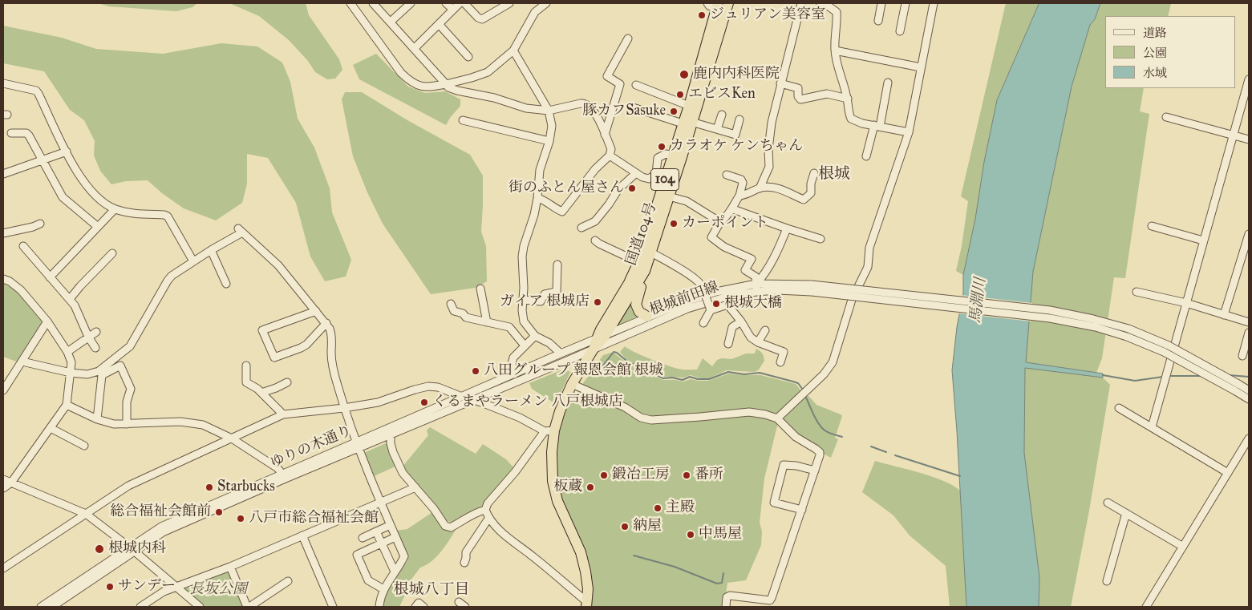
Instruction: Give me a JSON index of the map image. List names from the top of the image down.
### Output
{
  "streets": {
    "highway": ["104", "国道104号"],
    "street": ["根城前田線", "ゆりの木通り"]
  },
  "crossings": [
    ["国道104号", "根城前田線"],
    ["国道104号", "ゆりの木通り"],
    ["根城前田線", "ゆりの木通り"]
  ],
  "districts": ["根城", "根城八丁目"],
  "water": ["馬淵川"],
  "parks": ["長坂公園"],
  "places": [
    "ジュリアン美容室",
    "鹿内内科医院",
    "エビスKen",
    "豚カフSasuke",
    "カラオケ ケンちゃん",
    "街のふとん屋さん",
    "カーポイント",
    "ガイア 根城店",
    "根城大橋",
    "八田グループ 報恩会館 根城",
    "くるまやラーメン 八戸根城店",
    "鍛冶工房",
    "番所",
    "Starbucks",
    "板蔵",
    "主殿",
    "総合福祉会館前",
    "八戸市総合福祉会館",
    "納屋",
    "中馬屋",
    "根城内科",
    "サンデー"
  ],
  "legend": ["道路", "公園", "水域"]
}
